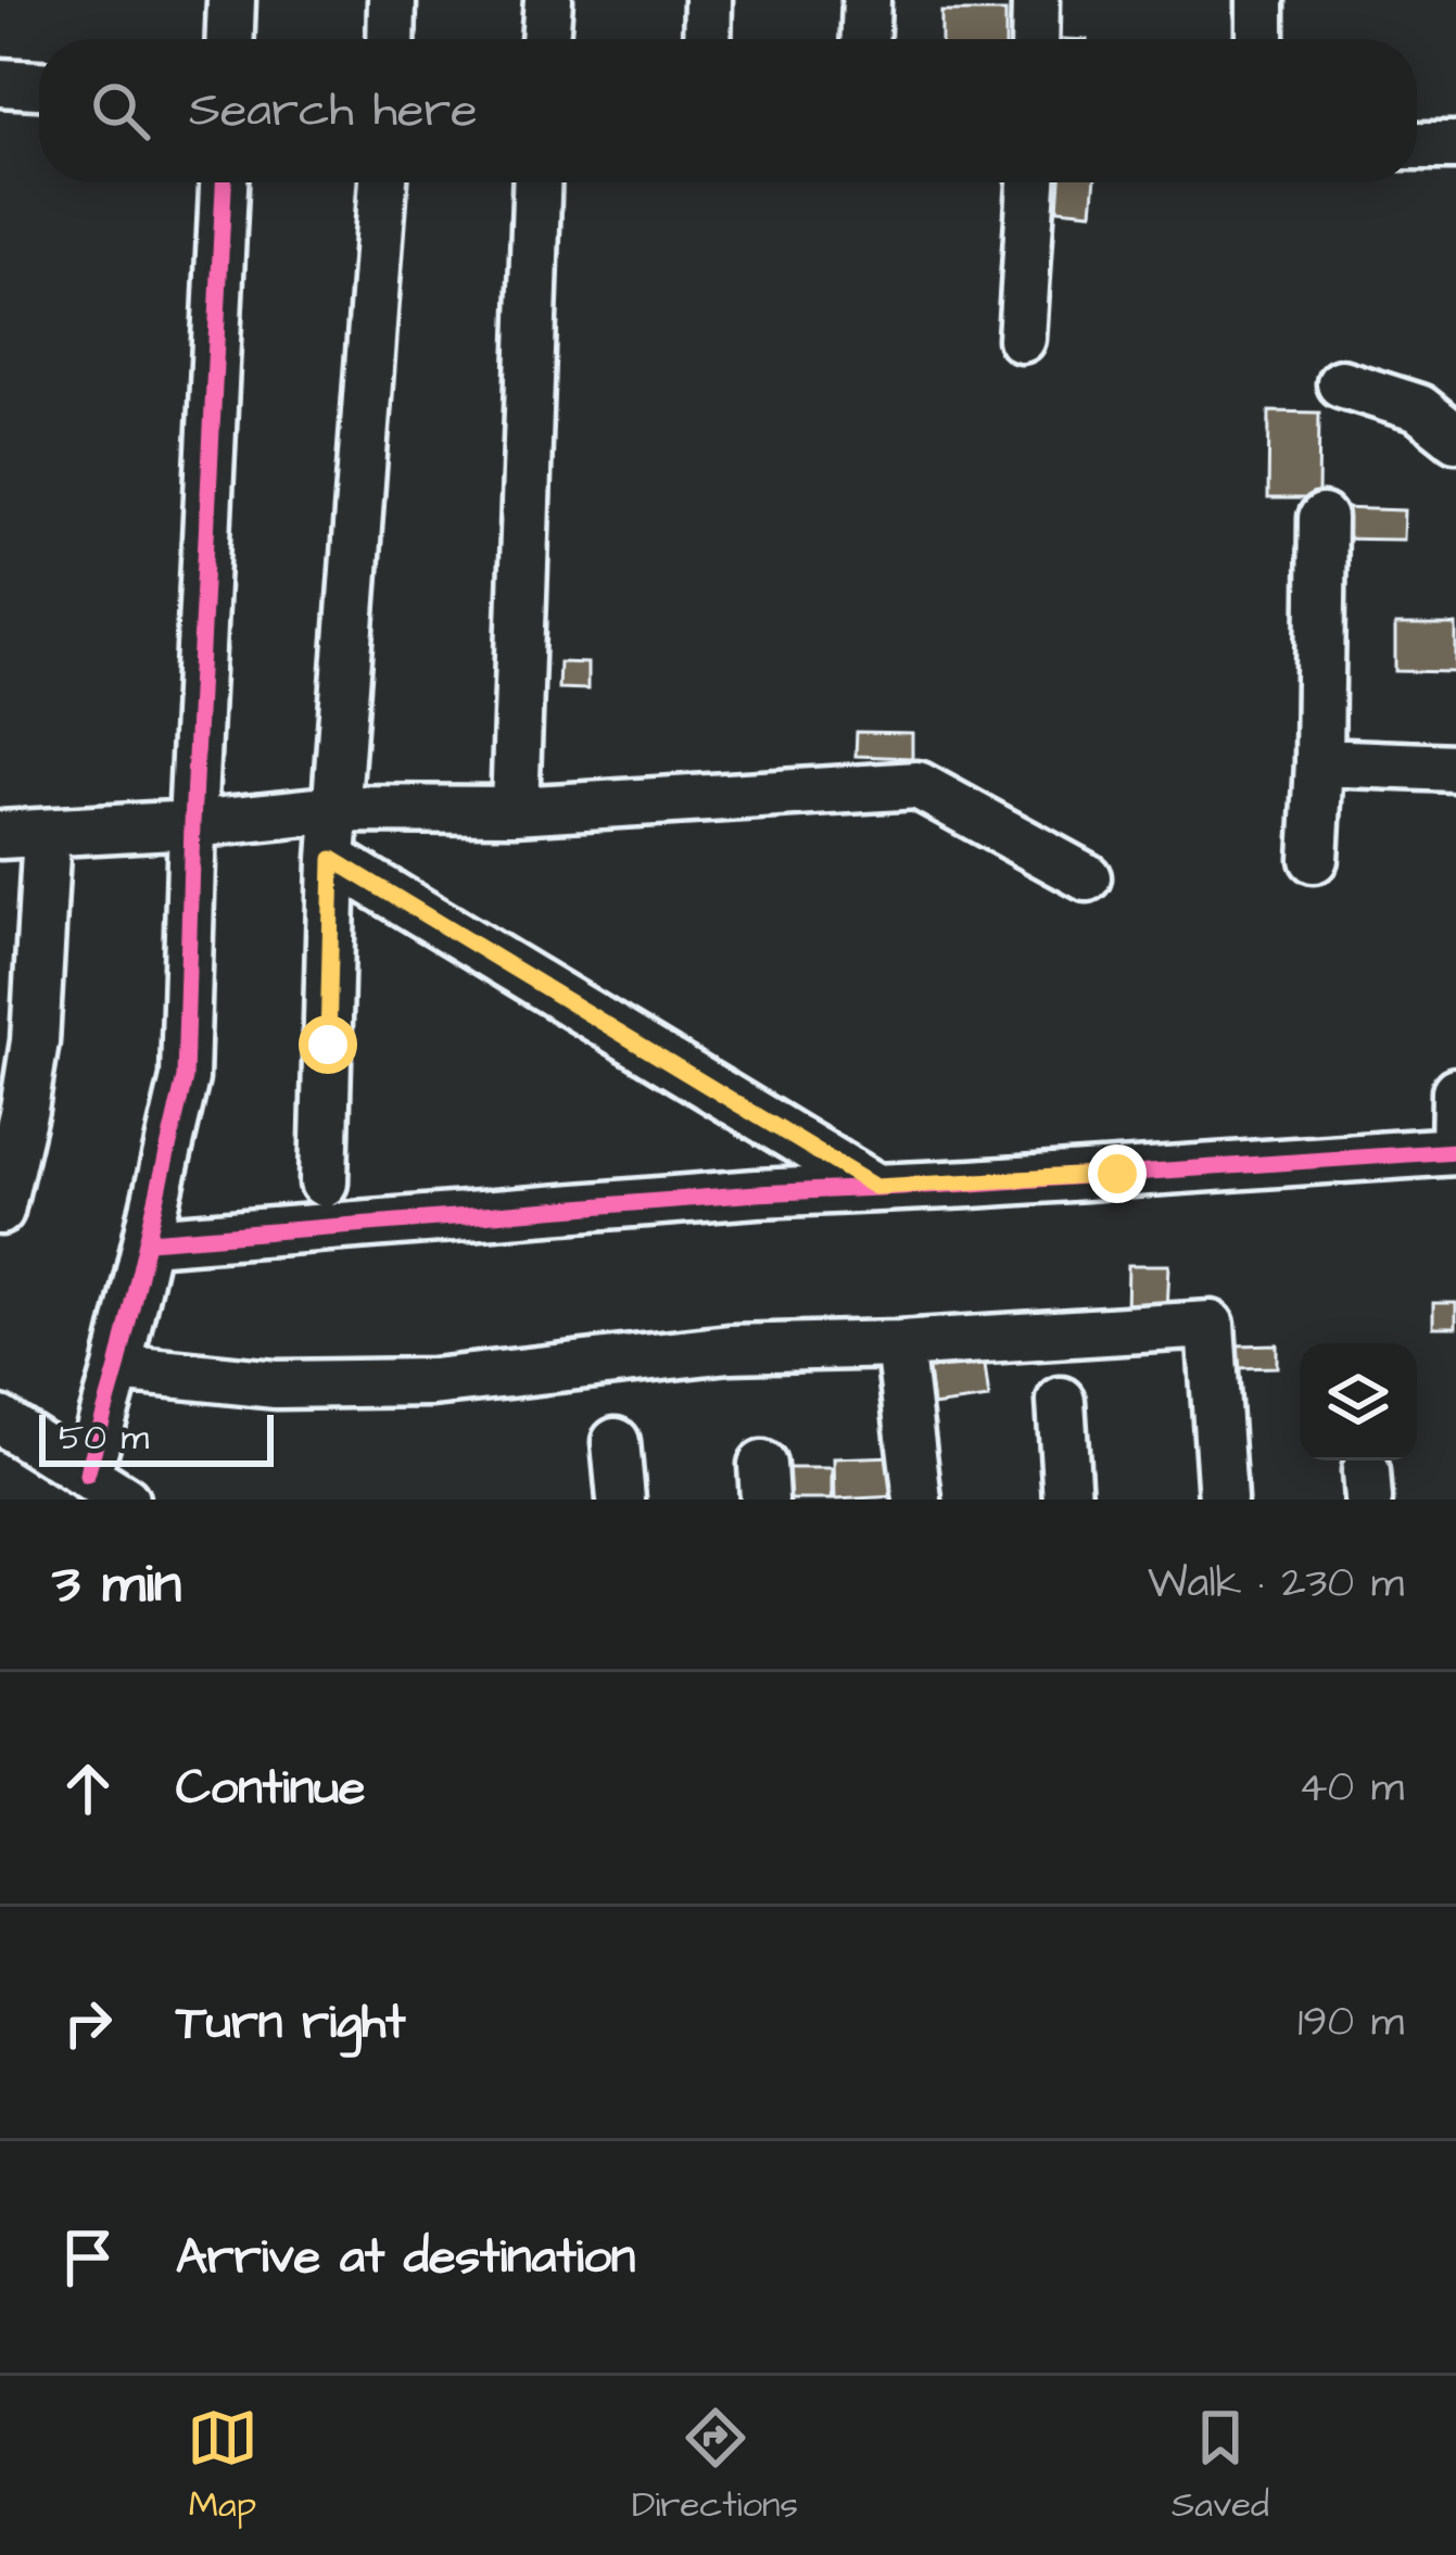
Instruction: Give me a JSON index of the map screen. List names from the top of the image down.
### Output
{
  "scale_bar": "50 m",
  "page": {
    "search": "Search here",
    "scale": "50 m",
    "heading": ["3 min", "Walk · 230 m"],
    "list": [
      ["Continue", "40 m"],
      ["Turn right", "190 m"],
      "Arrive at destination"
    ],
    "nav": ["Map", "Directions", "Saved"]
  }
}
